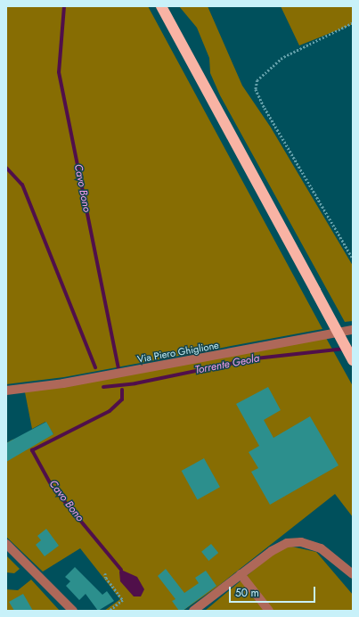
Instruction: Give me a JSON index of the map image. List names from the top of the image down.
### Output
{
  "streets": {
    "street": ["Via Piero Ghiglione"]
  },
  "water": ["Cavo Bono", "Torrente Geola"],
  "scale_bar": "50 m"
}
